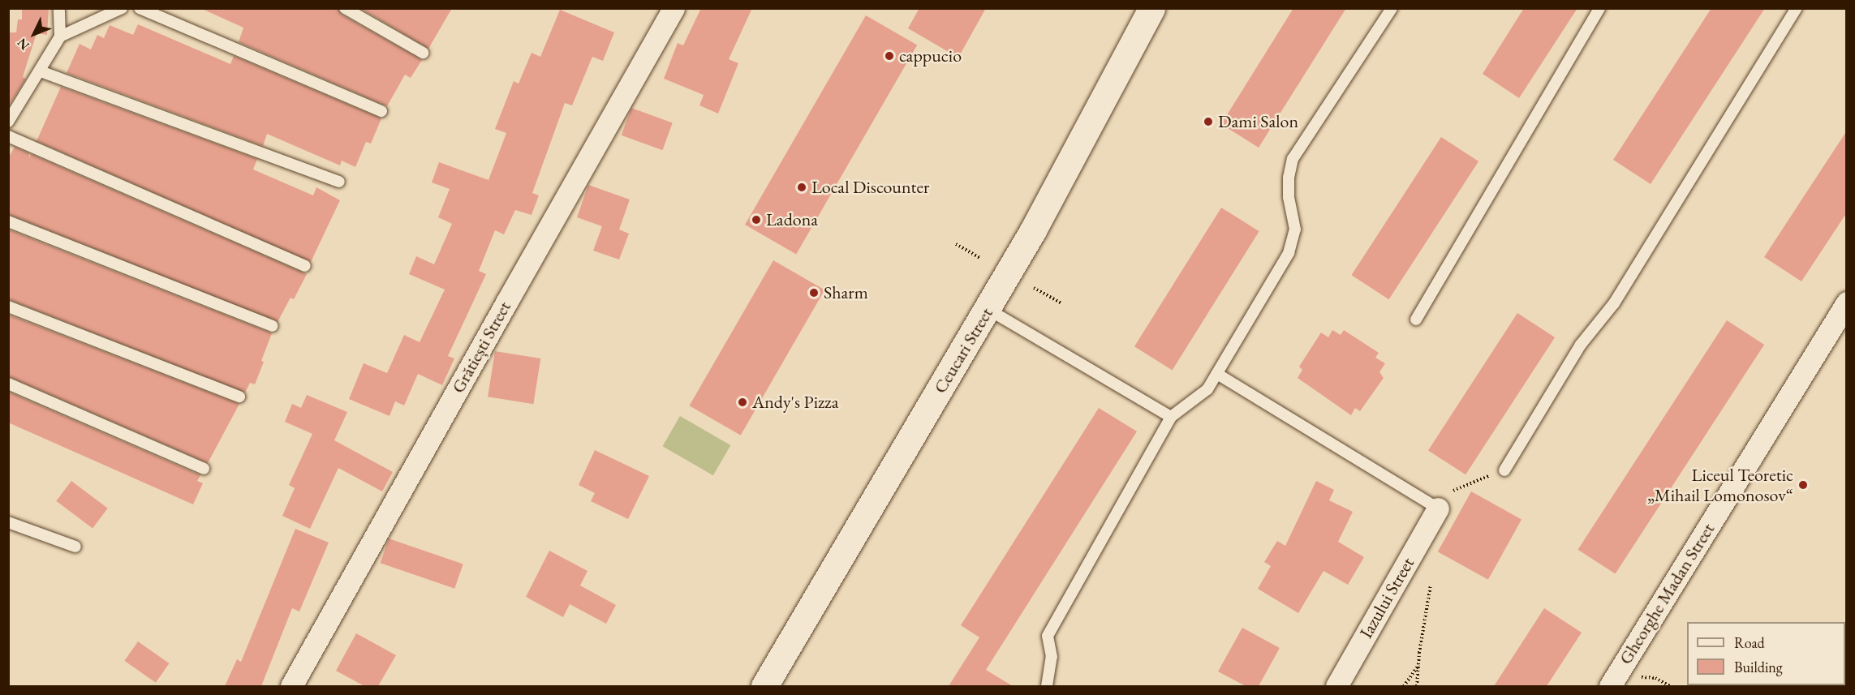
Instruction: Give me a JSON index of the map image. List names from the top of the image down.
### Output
{
  "streets": {
    "street": [
      "Grătiești Street",
      "Ceucari Street",
      "Gheorghe Madan Street",
      "Iazului Street"
    ]
  },
  "places": [
    "cappucio",
    "Dami Salon",
    "Local Discounter",
    "Ladona",
    "Sharm",
    "Andy's Pizza",
    "Liceul Teoretic „Mihail Lomonosov“"
  ],
  "legend": ["Road", "Building"],
  "north": "bottom left"
}
